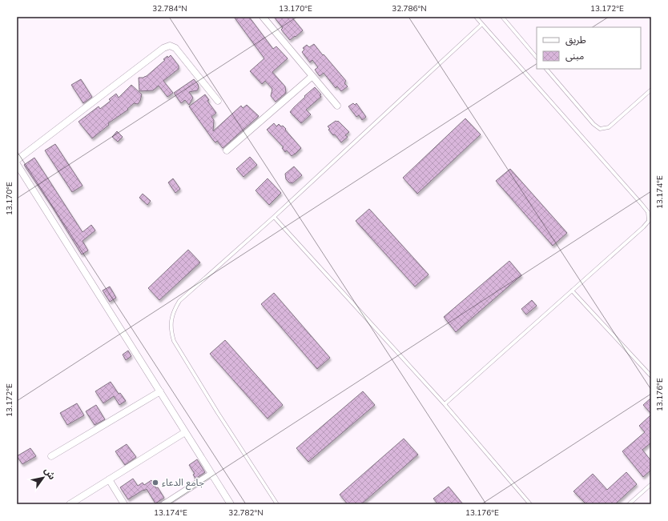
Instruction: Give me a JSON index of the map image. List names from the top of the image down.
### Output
{
  "places": ["جامع الدعاء"],
  "legend": ["طريق", "مبنى"],
  "north": "top right",
  "coordinates": [
    "32.784°N",
    "13.170°E",
    "32.786°N",
    "13.172°E",
    "13.174°E",
    "13.176°E",
    "32.782°N"
  ]
}
